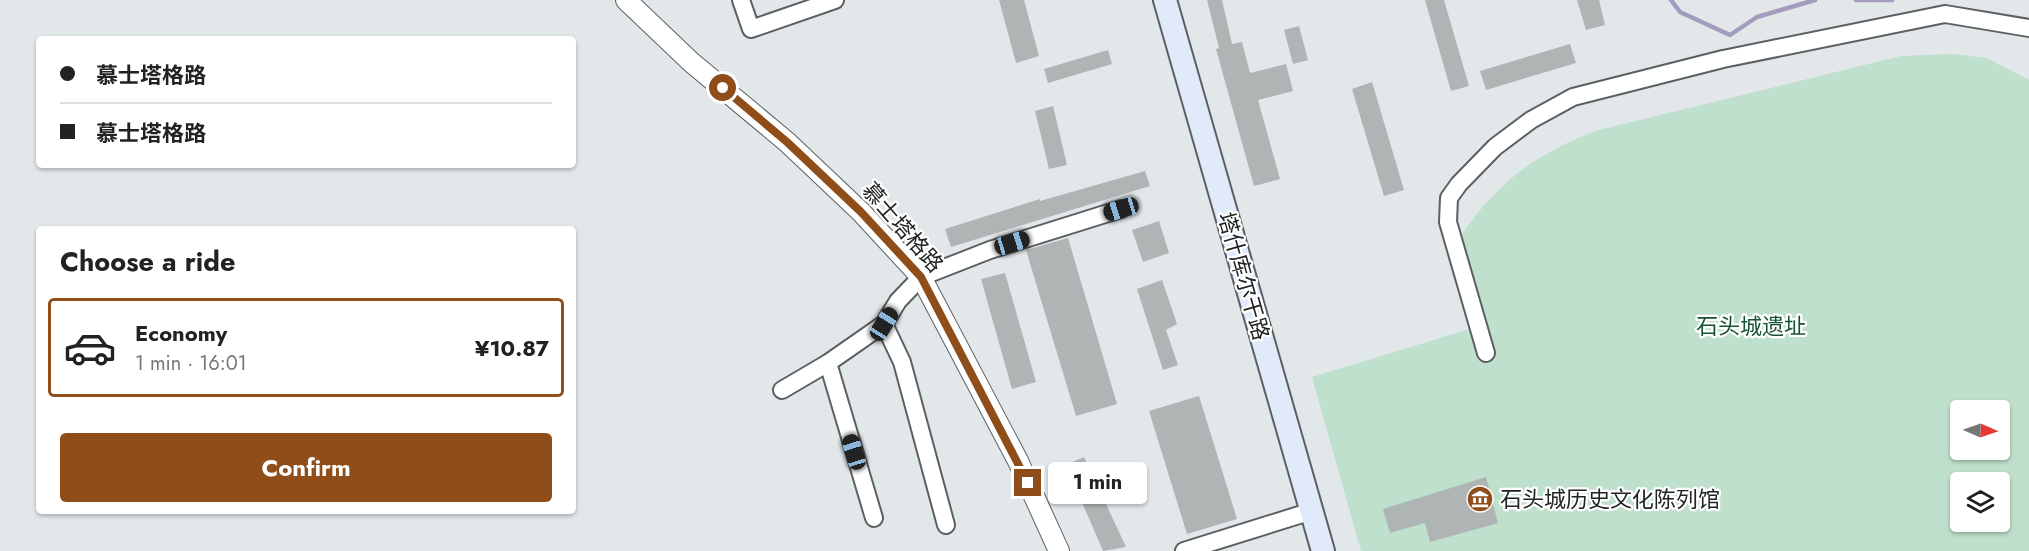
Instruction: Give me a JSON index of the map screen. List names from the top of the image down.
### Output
{
  "streets": {
    "main road": ["塔什库尔干路"],
    "street": ["慕士塔格路"]
  },
  "parks": ["石头城遗址"],
  "places": {
    "museum": ["石头城历史文化陈列馆"]
  },
  "north": "right",
  "page": {
    "banner": ["慕士塔格路", "慕士塔格路"],
    "heading": "Choose a ride",
    "list": [
      {
        "name": "Economy",
        "note": "1 min · 16:01",
        "value": "¥10.87"
      }
    ],
    "buttons": "Confirm",
    "bubble": "1 min"
  }
}
